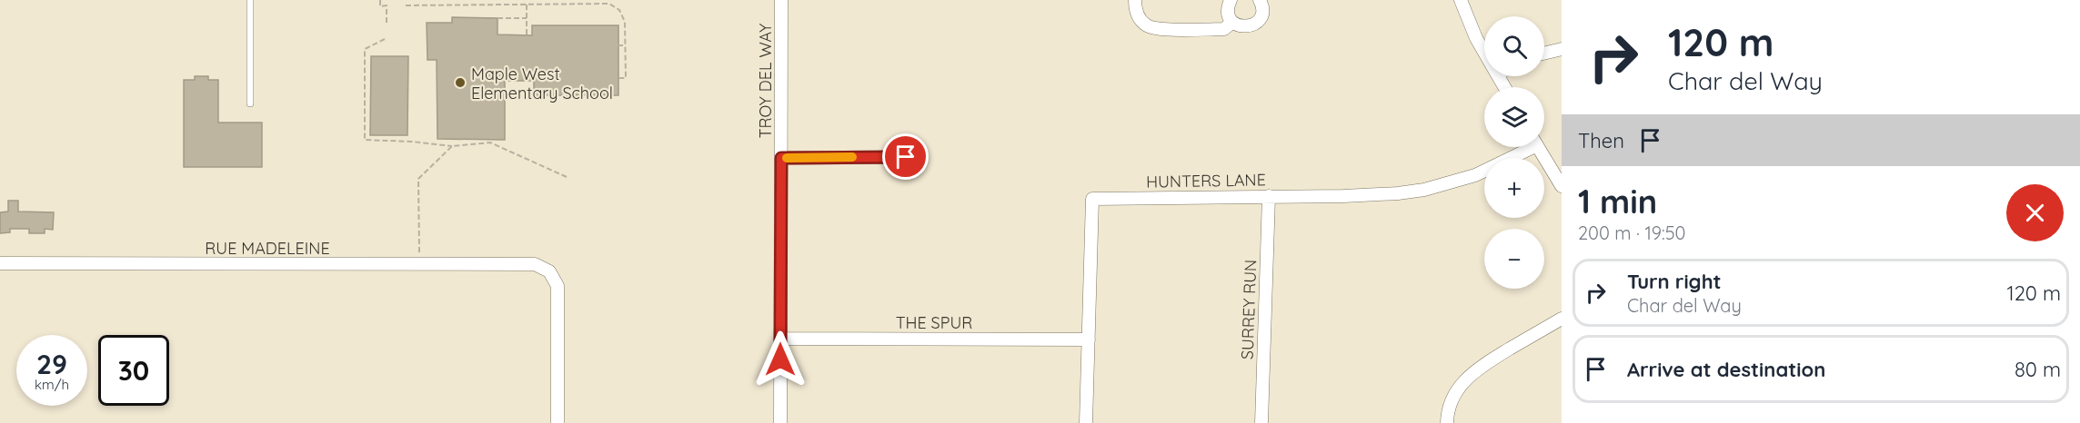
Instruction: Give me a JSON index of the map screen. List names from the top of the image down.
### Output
{
  "streets": {
    "street": [
      "TROY DEL WAY",
      "HUNTERS LANE",
      "RUE MADELEINE",
      "SURREY RUN",
      "THE SPUR"
    ]
  },
  "crossings": [
    ["TROY DEL WAY", "THE SPUR"],
    ["HUNTERS LANE", "SURREY RUN"],
    ["HUNTERS LANE", "THE SPUR"]
  ],
  "places": ["Maple West Elementary School"],
  "page": {
    "turn": ["120 m", "Char del Way"],
    "map_buttons": ["+", "−"],
    "then": "Then",
    "heading": ["1 min", "200 m · 19:50"],
    "list": [
      {
        "name": "Turn right",
        "note": "Char del Way",
        "value": "120 m"
      },
      {
        "name": "Arrive at destination",
        "value": "80 m"
      }
    ],
    "speed": "29 km/h",
    "limit": "30"
  }
}
